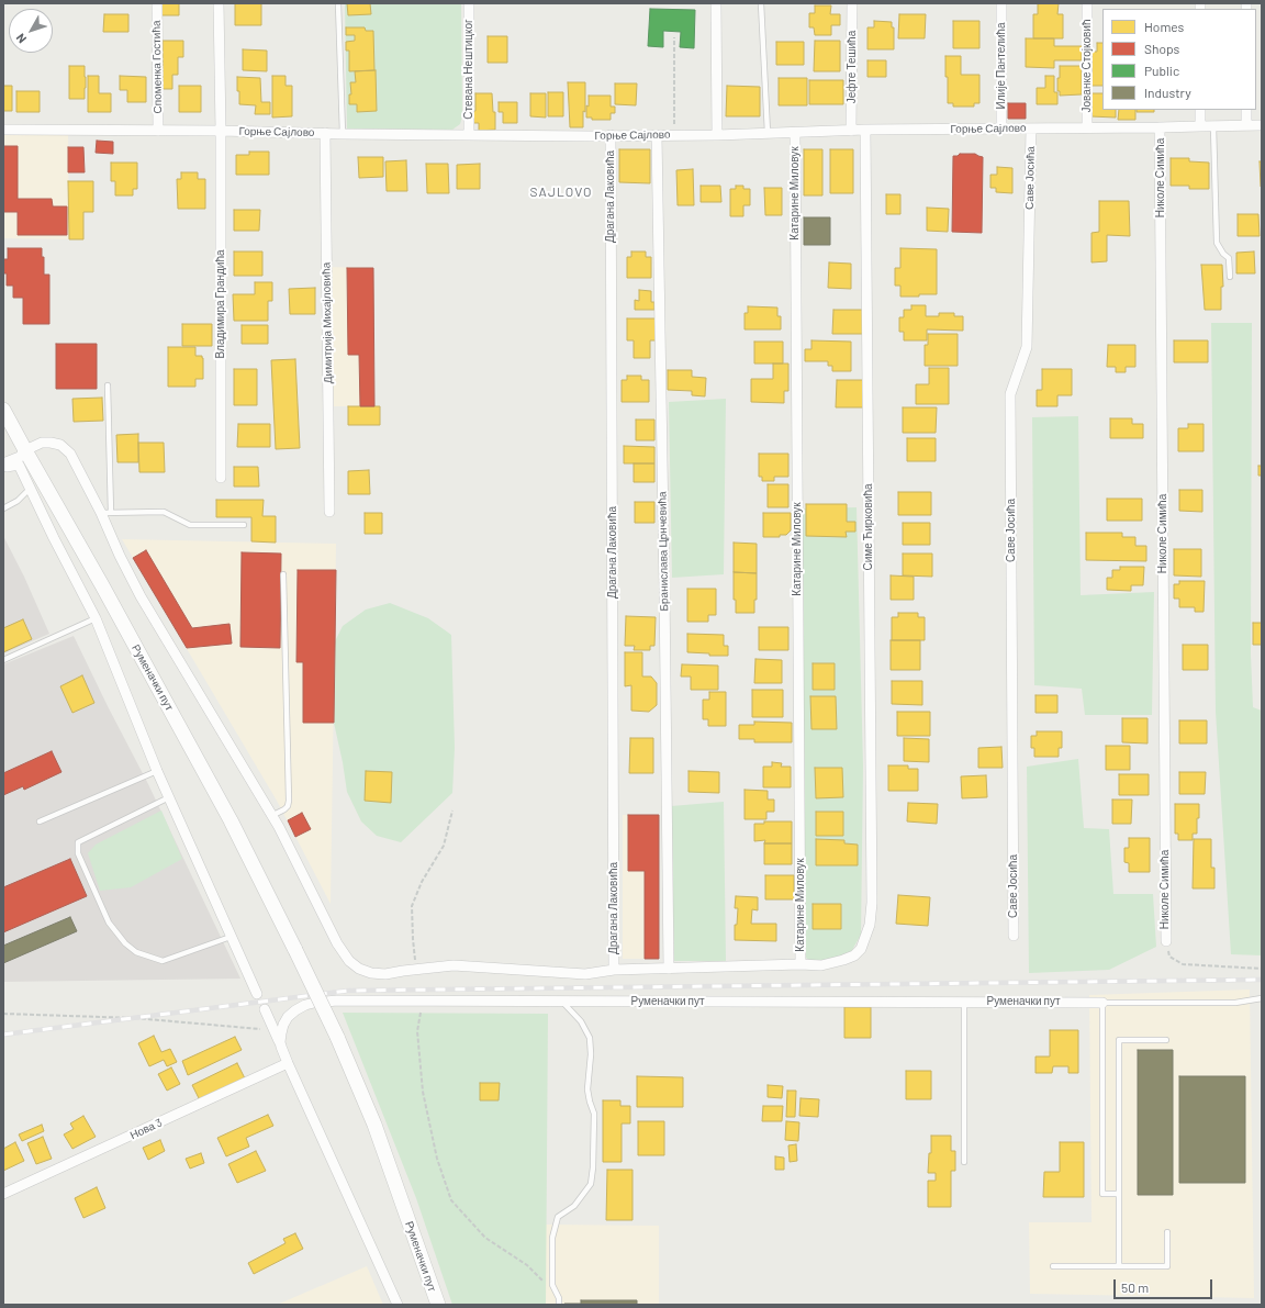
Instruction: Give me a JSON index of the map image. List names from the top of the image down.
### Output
{
  "streets": {
    "main road": ["Руменачки пут"],
    "street": [
      "Илије Пантелића",
      "Јованке Стојковић",
      "Споменка Гостића",
      "Јефте Тешића",
      "Стевана Нештицког",
      "Горње Сајлово",
      "Саве Јосића",
      "Николе Симића",
      "Катарине Миловук",
      "Драгана Лаковића",
      "Владимира Грандића",
      "Димитрија Михајловића",
      "Симе Ћирковића",
      "Бранислава Црнчевића",
      "Нова 3"
    ]
  },
  "crossings": [
    ["Илије Пантелића", "Горње Сајлово"],
    ["Јованке Стојковић", "Горње Сајлово"],
    ["Споменка Гостића", "Горње Сајлово"],
    ["Јефте Тешића", "Горње Сајлово"],
    ["Стевана Нештицког", "Горње Сајлово"],
    ["Горње Сајлово", "Саве Јосића"],
    ["Горње Сајлово", "Николе Симића"],
    ["Горње Сајлово", "Катарине Миловук"],
    ["Горње Сајлово", "Драгана Лаковића"],
    ["Горње Сајлово", "Владимира Грандића"],
    ["Горње Сајлово", "Димитрија Михајловића"],
    ["Горње Сајлово", "Симе Ћирковића"],
    ["Горње Сајлово", "Бранислава Црнчевића"],
    ["Катарине Миловук", "Симе Ћирковића"],
    ["Драгана Лаковића", "Симе Ћирковића"],
    ["Симе Ћирковића", "Бранислава Црнчевића"],
    ["Симе Ћирковића", "Руменачки пут"],
    ["Руменачки пут", "Нова 3"]
  ],
  "districts": ["SAJLOVO"],
  "legend": [
    "Homes",
    "Shops",
    "Public",
    "Industry"
  ],
  "scale_bar": "50 m",
  "north": "bottom left"
}
